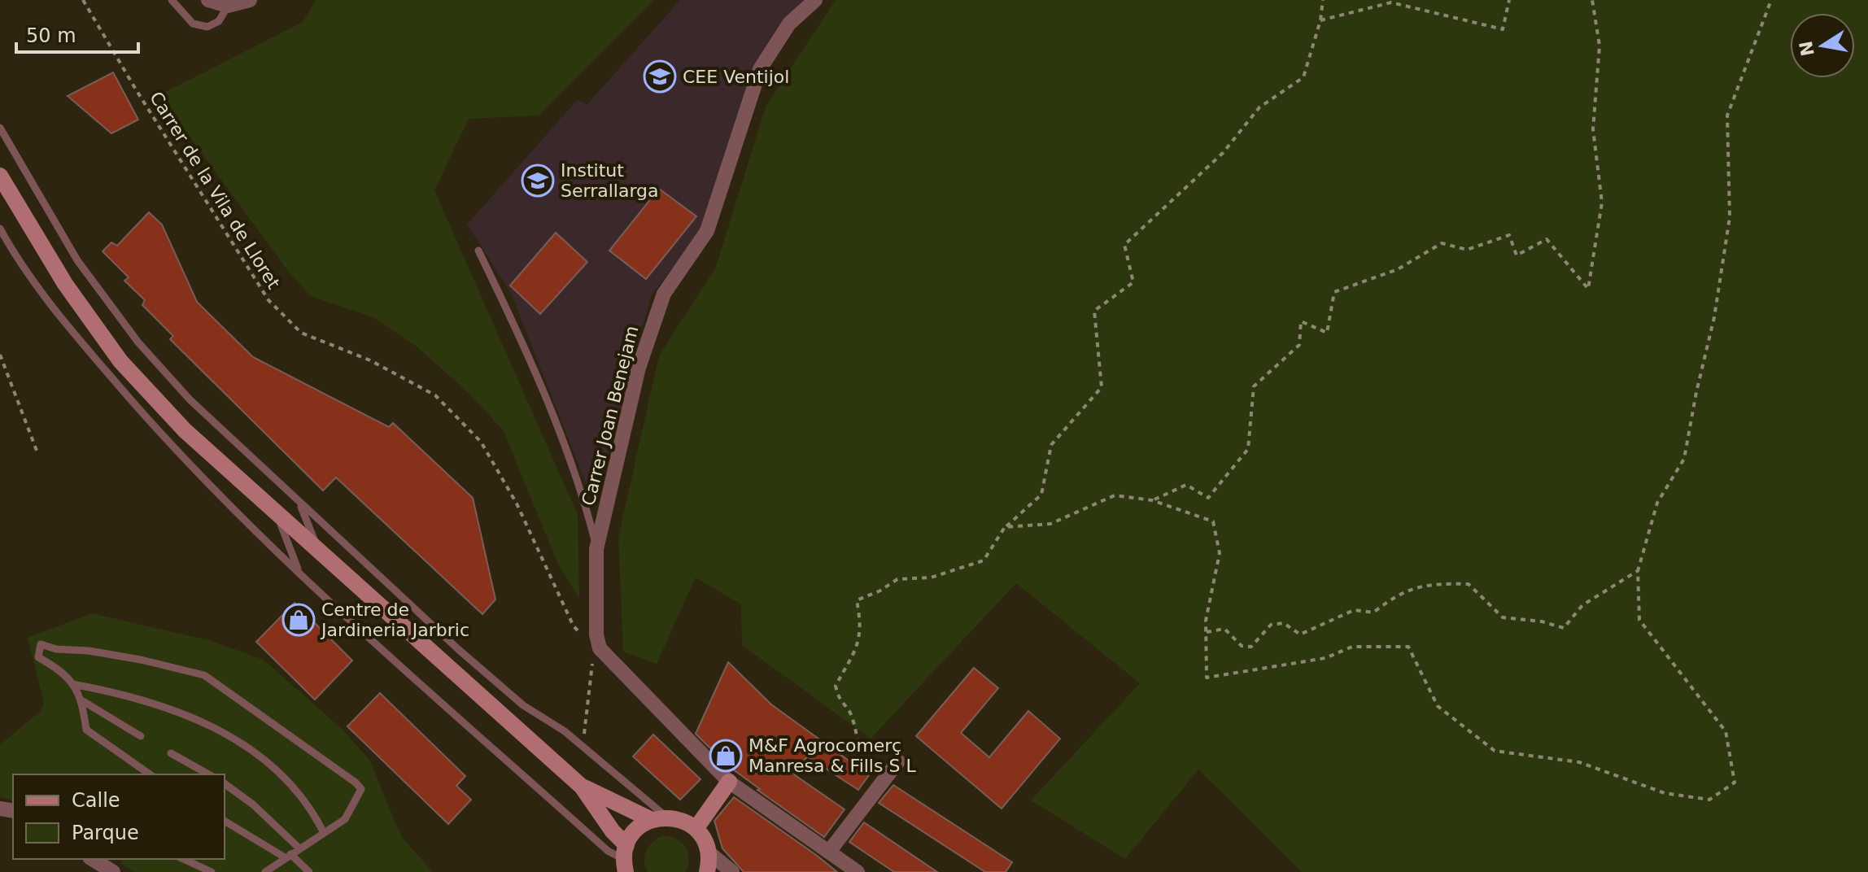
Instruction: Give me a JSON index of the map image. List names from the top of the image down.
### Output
{
  "streets": {
    "street": ["Carrer Joan Benejam"],
    "path": ["Carrer de la Vila de Lloret"]
  },
  "crossings": [
    ["Carrer de la Vila de Lloret", "Carrer Joan Benejam"]
  ],
  "places": {
    "school or university": ["CEE Ventijol", "Institut Serrallarga"],
    "shop": ["Centre de Jardineria Jarbric", "M&F Agrocomerç Manresa & Fills S L"]
  },
  "legend": ["Calle", "Parque"],
  "scale_bar": "50 m",
  "north": "left"
}
